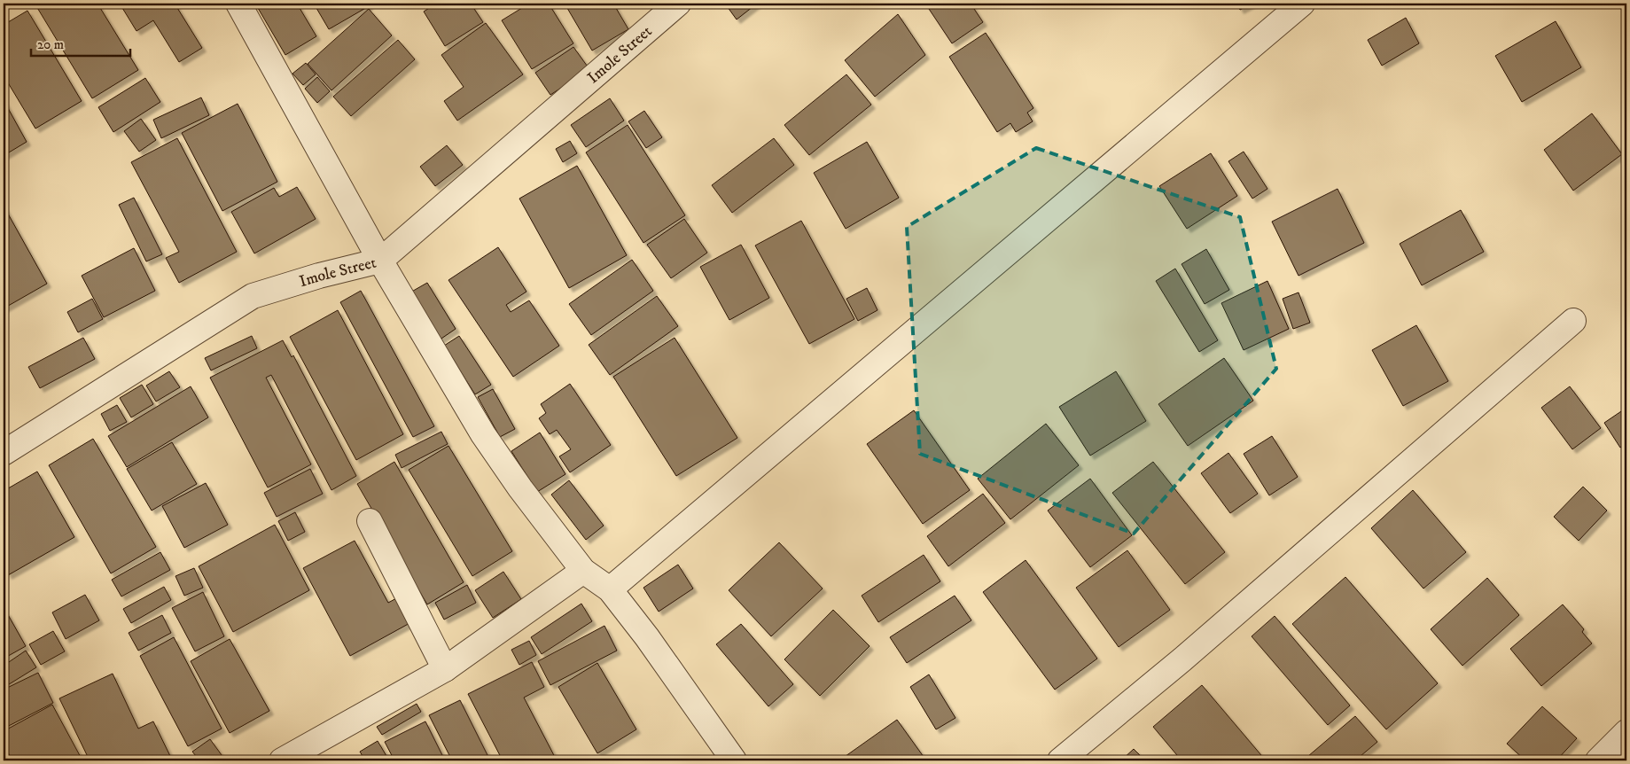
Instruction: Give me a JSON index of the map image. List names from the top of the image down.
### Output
{
  "streets": {
    "street": ["Imole Street"]
  },
  "scale_bar": "20 m"
}
